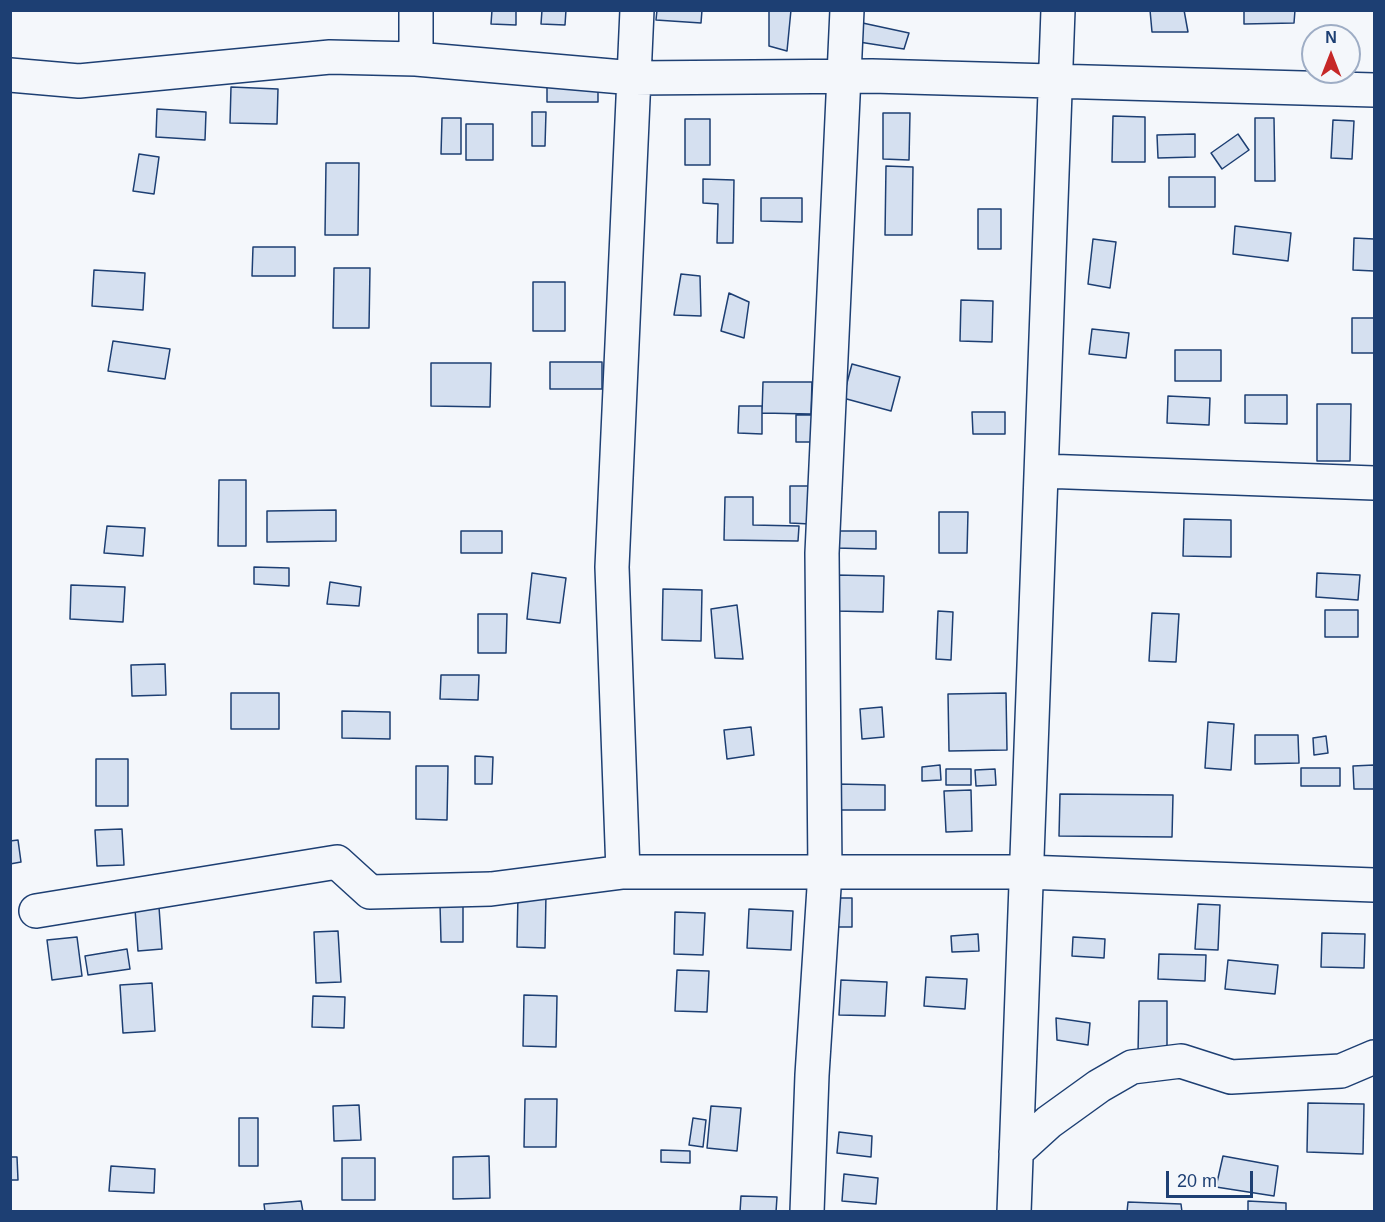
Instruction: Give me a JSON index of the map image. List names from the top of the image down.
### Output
{
  "scale_bar": "20 m",
  "north": "top"
}
